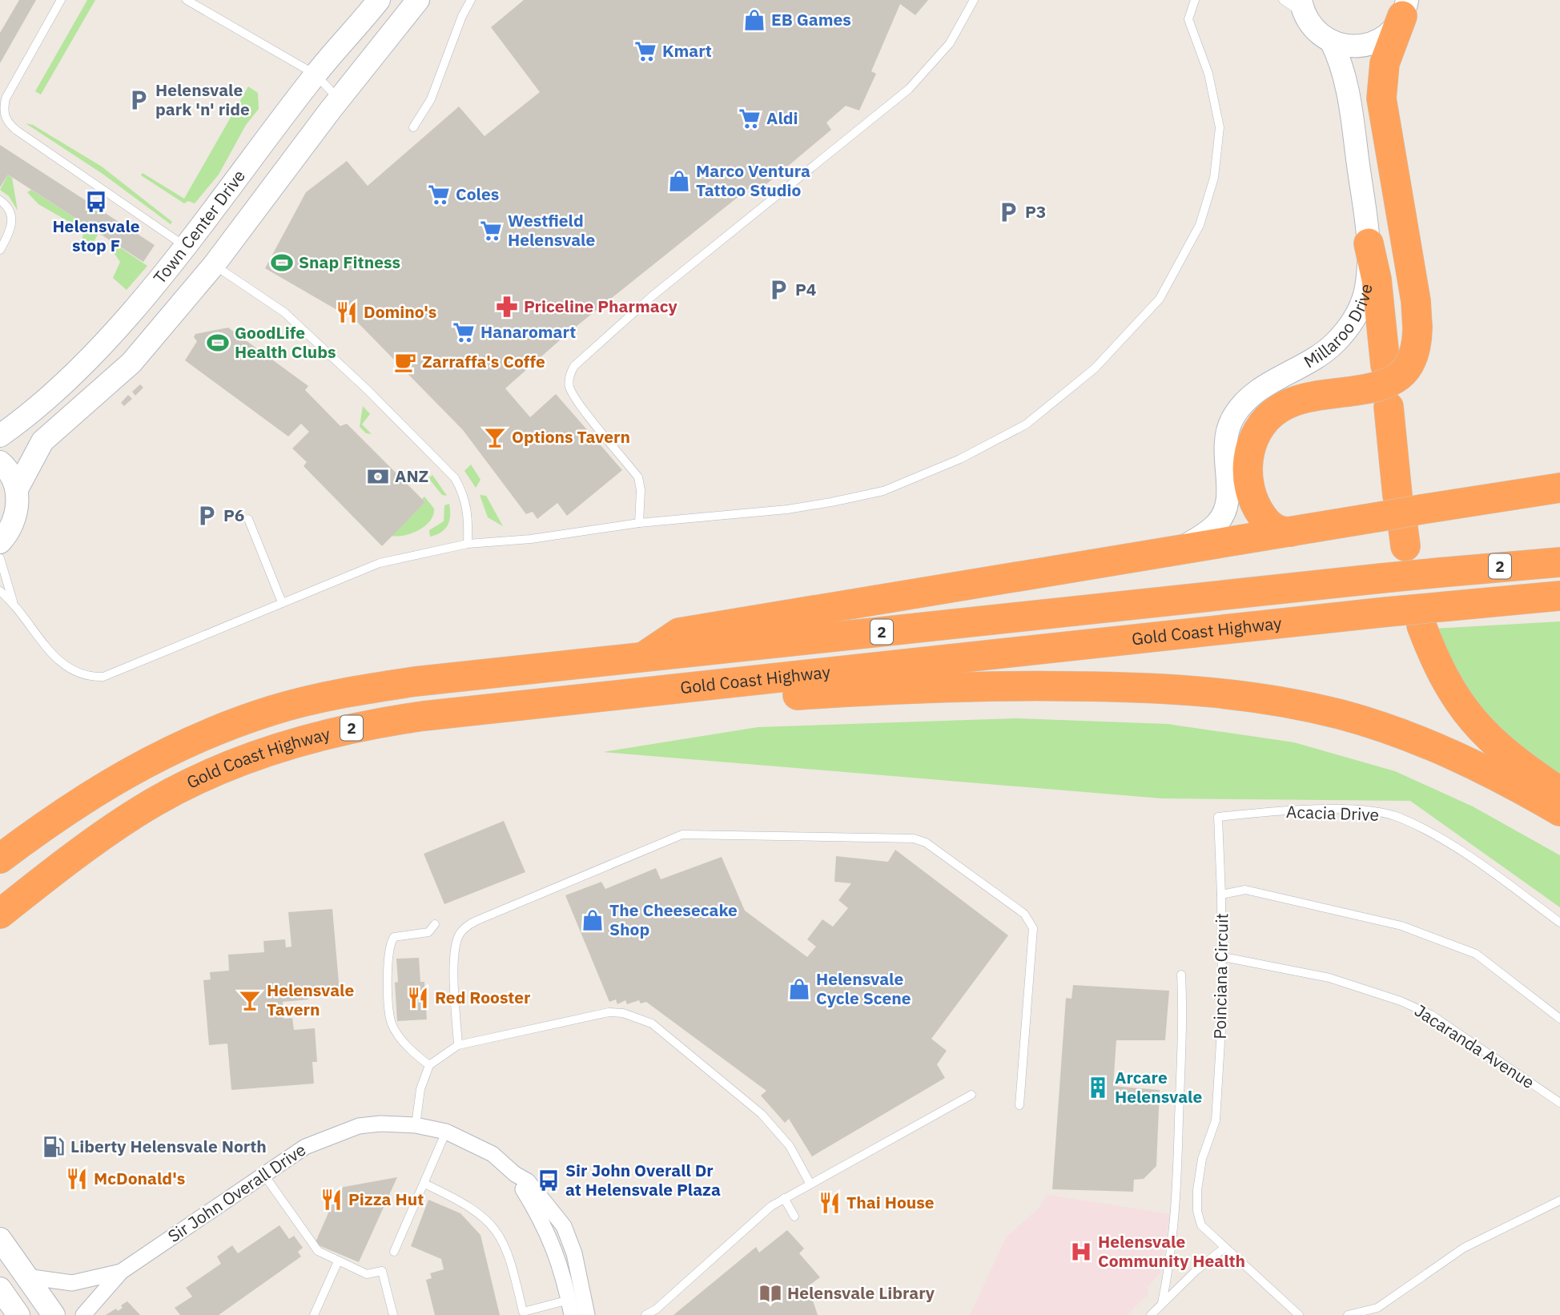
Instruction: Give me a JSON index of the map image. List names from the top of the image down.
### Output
{
  "streets": {
    "highway": ["2", "Gold Coast Highway"],
    "street": ["Town Center Drive", "Millaroo Drive", "Sir John Overall Drive"],
    "lane": ["Acacia Drive", "Poinciana Circuit", "Jacaranda Avenue"]
  },
  "crossings": [
    ["Acacia Drive", "Poinciana Circuit"],
    ["Poinciana Circuit", "Jacaranda Avenue"]
  ],
  "places": {
    "shop": [
      "EB Games",
      "Marco Ventura Tattoo Studio",
      "The Cheesecake Shop",
      "Helensvale Cycle Scene"
    ],
    "supermarket": [
      "Kmart",
      "Aldi",
      "Coles",
      "Westfield Helensvale",
      "Hanaromart"
    ],
    "parking": [
      "Helensvale park 'n' ride",
      "P3",
      "P4",
      "P6"
    ],
    "bus stop": ["Helensvale stop F", "Sir John Overall Dr at Helensvale Plaza"],
    "sports": ["Snap Fitness", "GoodLife Health Clubs"],
    "pharmacy": ["Priceline Pharmacy"],
    "restaurant": [
      "Domino's",
      "Red Rooster",
      "McDonald's",
      "Pizza Hut",
      "Thai House"
    ],
    "cafe": ["Zarraffa's Coffe"],
    "bar": ["Options Tavern", "Helensvale Tavern"],
    "bank": ["ANZ"],
    "building": ["Arcare Helensvale"],
    "fuel station": ["Liberty Helensvale North"],
    "hospital": ["Helensvale Community Health"],
    "library": ["Helensvale Library"]
  }
}
